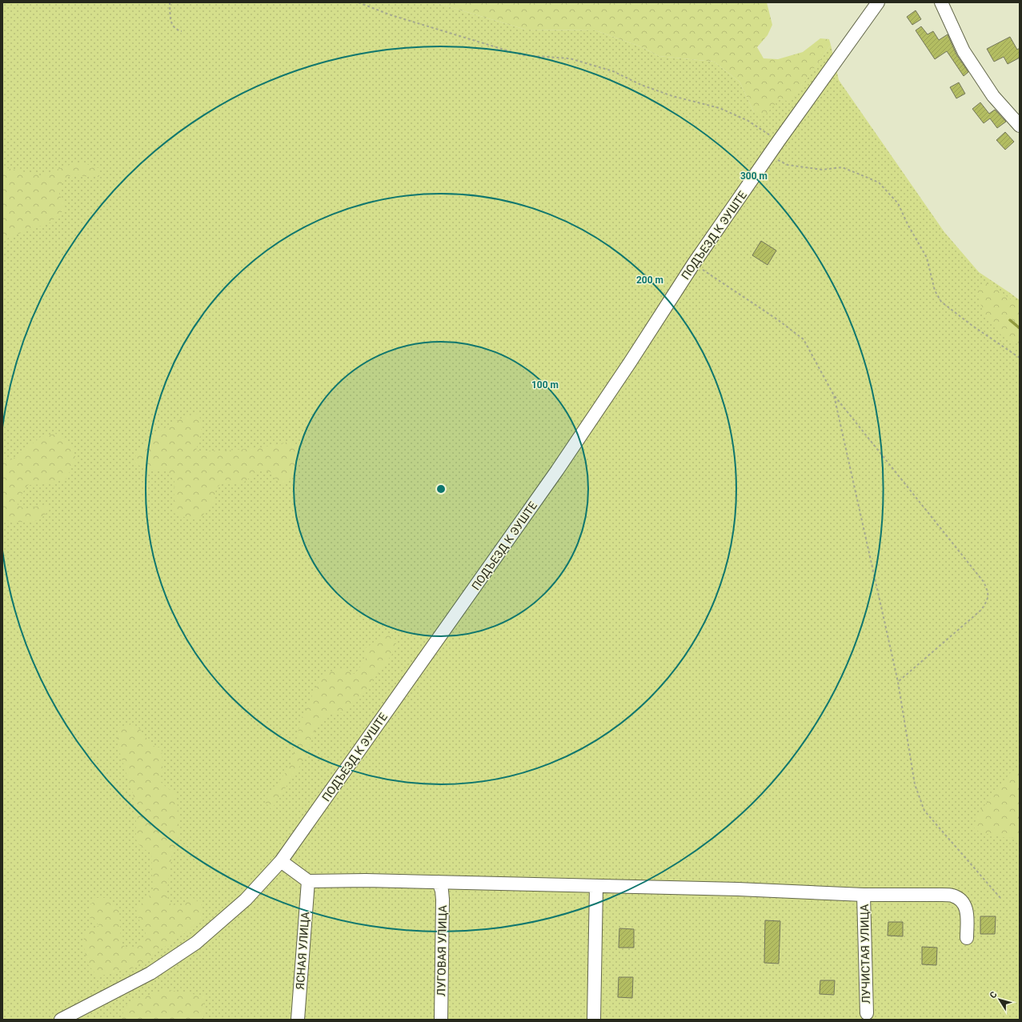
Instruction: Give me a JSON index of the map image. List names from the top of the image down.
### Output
{
  "streets": {
    "street": [
      "ПОДЪЕЗД К ЭУШТЕ",
      "ЯСНАЯ УЛИЦА",
      "ЛУГОВАЯ УЛИЦА",
      "ЛУЧИСТАЯ УЛИЦА"
    ]
  },
  "north": "top left",
  "rings": ["300 m", "200 m", "100 m"]
}
